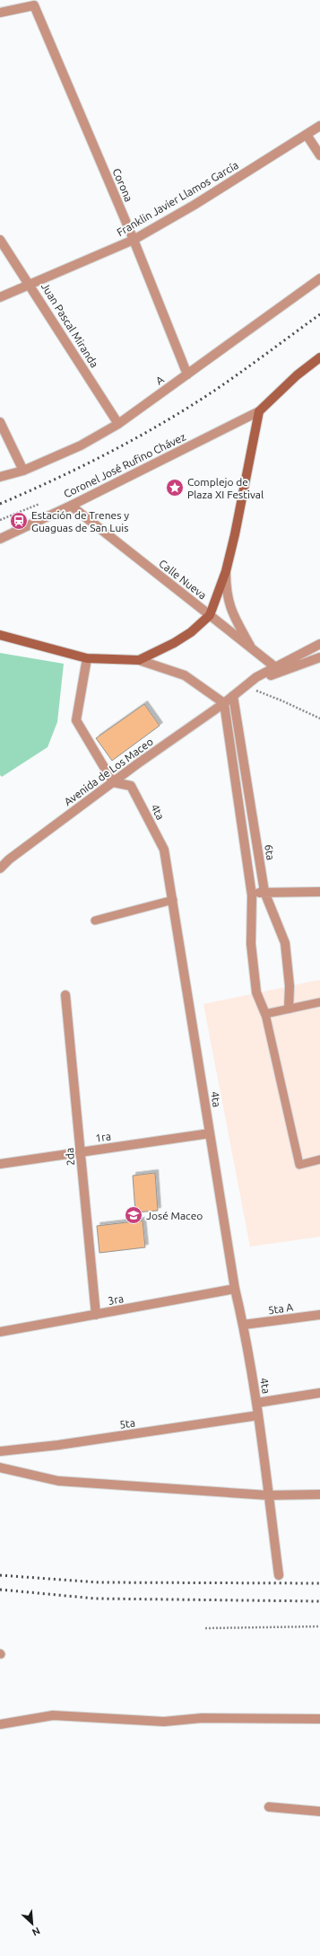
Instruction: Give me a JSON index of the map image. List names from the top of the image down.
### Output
{
  "streets": {
    "main road": ["Coronel José Rufino Chávez"],
    "street": [
      "Corona",
      "Franklin Javier Llamos García",
      "Juan Pascal Miranda",
      "A",
      "Calle Nueva",
      "Avenida de Los Maceo",
      "4ta",
      "6ta",
      "1ra",
      "2da",
      "3ra",
      "5ta A",
      "5ta"
    ]
  },
  "crossings": [
    ["Corona", "Franklin Javier Llamos García"],
    ["Corona", "A"],
    ["Franklin Javier Llamos García", "Juan Pascal Miranda"],
    ["Juan Pascal Miranda", "A"],
    ["Coronel José Rufino Chávez", "Calle Nueva"],
    ["Calle Nueva", "Avenida de Los Maceo"],
    ["Avenida de Los Maceo", "4ta"],
    ["Avenida de Los Maceo", "6ta"],
    ["4ta", "1ra"],
    ["4ta", "3ra"],
    ["4ta", "5ta A"],
    ["4ta", "5ta"],
    ["1ra", "2da"],
    ["2da", "3ra"]
  ],
  "places": {
    "place": ["Complejo de Plaza XI Festival"],
    "station": ["Estación de Trenes y Guaguas de San Luis"],
    "school or university": ["José Maceo"]
  },
  "north": "bottom right"
}
